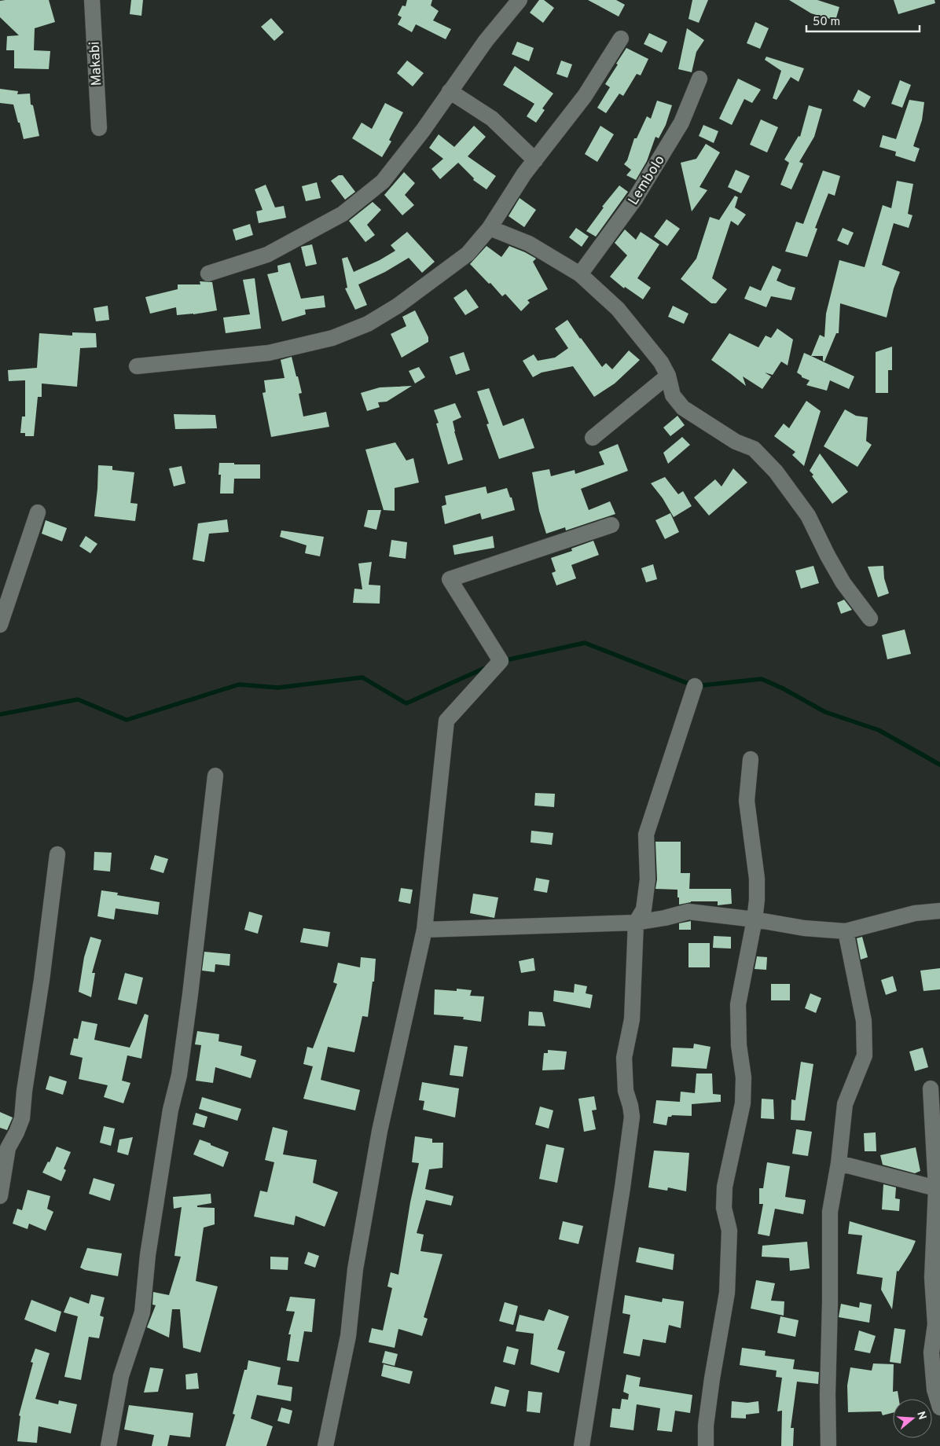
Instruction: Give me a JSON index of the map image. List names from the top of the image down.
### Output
{
  "streets": {
    "street": ["Makabi", "Lembolo"]
  },
  "scale_bar": "50 m",
  "north": "right"
}
